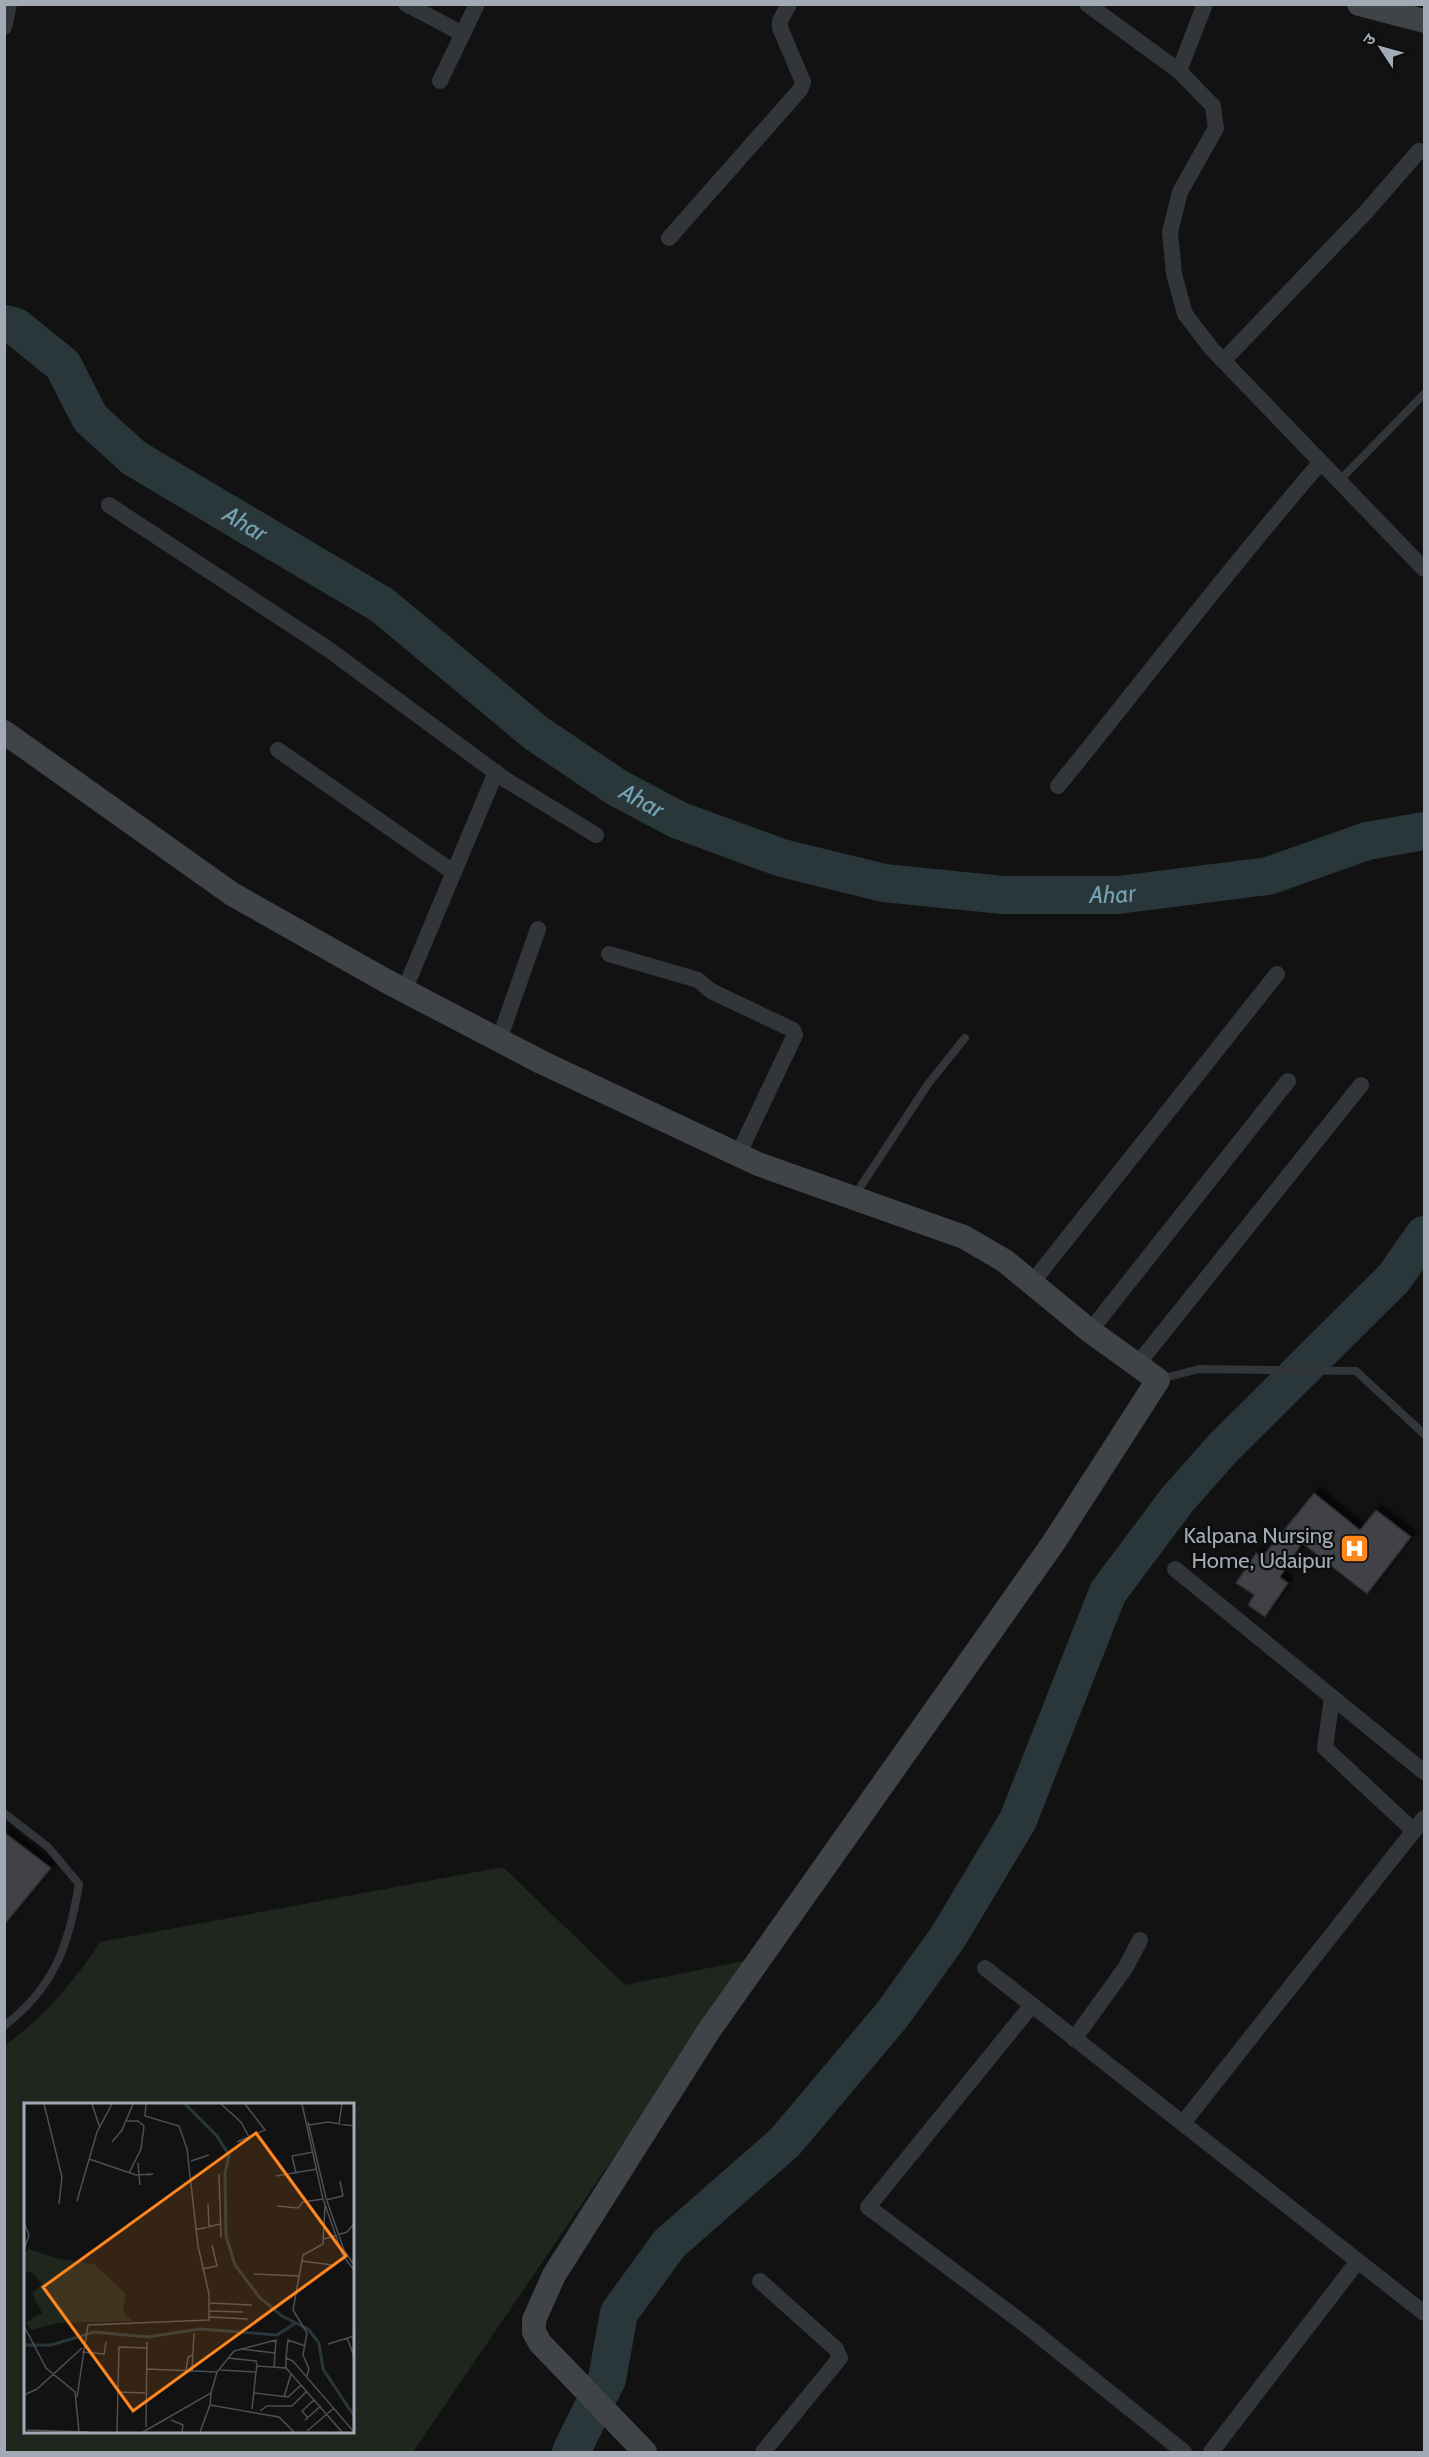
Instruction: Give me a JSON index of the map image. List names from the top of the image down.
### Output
{
  "water": ["Ahar"],
  "places": {
    "hospital": ["Kalpana Nursing Home, Udaipur"]
  },
  "north": "top left"
}
